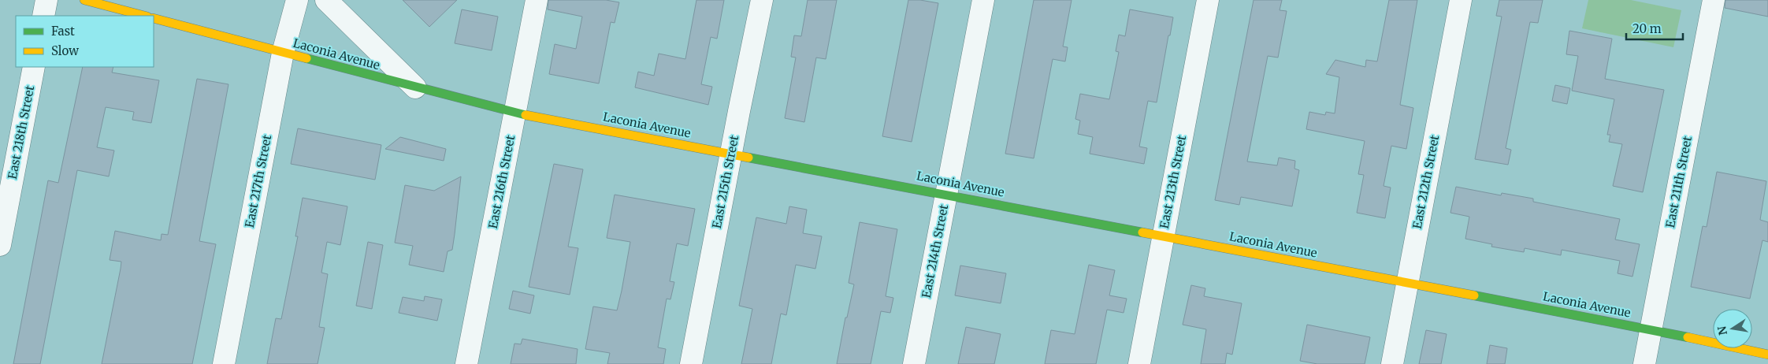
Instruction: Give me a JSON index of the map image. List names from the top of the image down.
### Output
{
  "streets": {
    "street": [
      "Laconia Avenue",
      "East 218th Street",
      "East 217th Street",
      "East 216th Street",
      "East 215th Street",
      "East 213th Street",
      "East 212th Street",
      "East 211th Street",
      "East 214th Street"
    ]
  },
  "crossings": [
    ["Laconia Avenue", "East 217th Street"],
    ["Laconia Avenue", "East 216th Street"],
    ["Laconia Avenue", "East 215th Street"],
    ["Laconia Avenue", "East 213th Street"],
    ["Laconia Avenue", "East 212th Street"],
    ["Laconia Avenue", "East 211th Street"],
    ["Laconia Avenue", "East 214th Street"]
  ],
  "legend": ["Fast", "Slow"],
  "scale_bar": "20 m",
  "north": "left"
}
